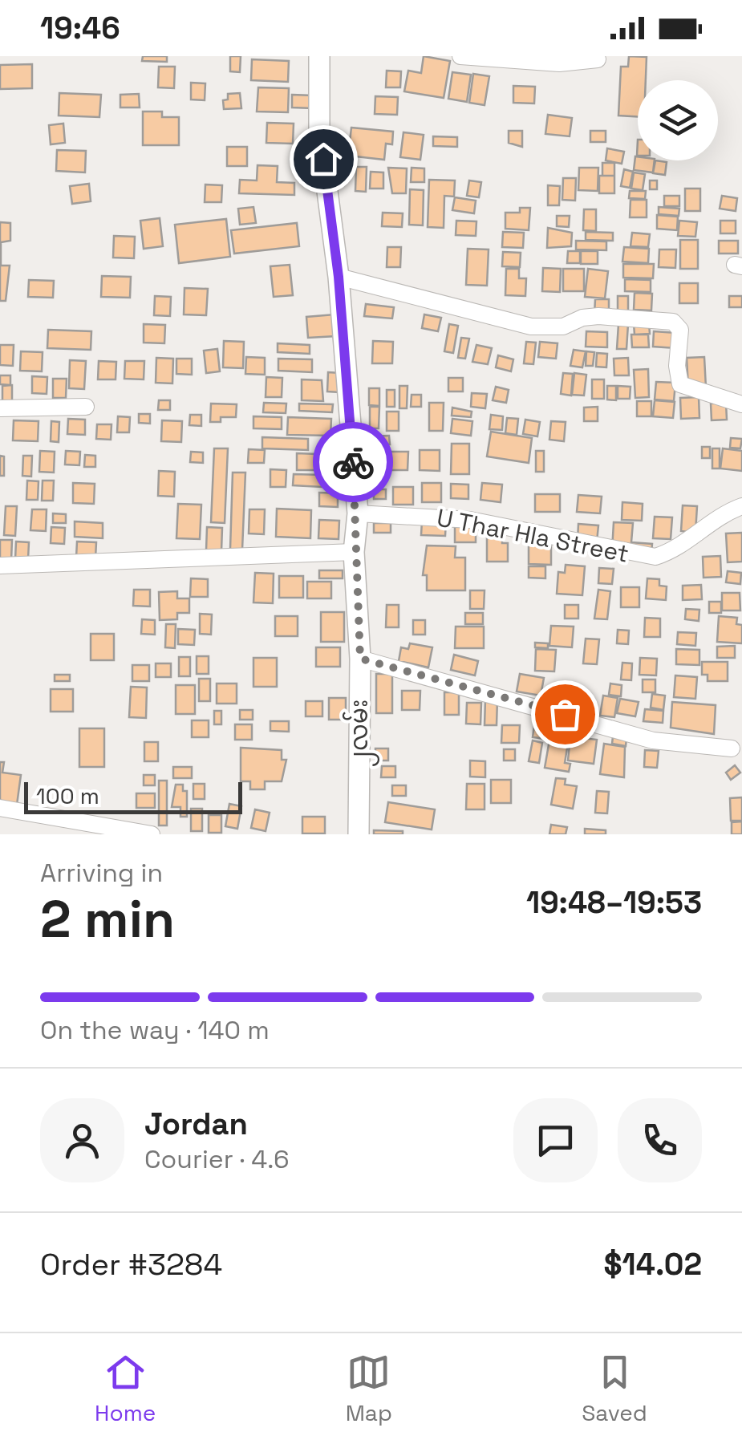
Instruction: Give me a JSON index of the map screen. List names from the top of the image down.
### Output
{
  "streets": {
    "street": ["U Thar Hla Street", "၂လမ်း"]
  },
  "crossings": [
    ["U Thar Hla Street", "၂လမ်း"]
  ],
  "scale_bar": "100 m",
  "page": {
    "status": "19:46",
    "scale": "100 m",
    "heading": ["2 min", "Arriving in", "19:48–19:53"],
    "panel": [
      "Jordan",
      "Courier · 4.6",
      "Order #3284",
      "$14.02"
    ],
    "bar": "On the way · 140 m",
    "tabs": ["Home", "Map", "Saved"]
  }
}
